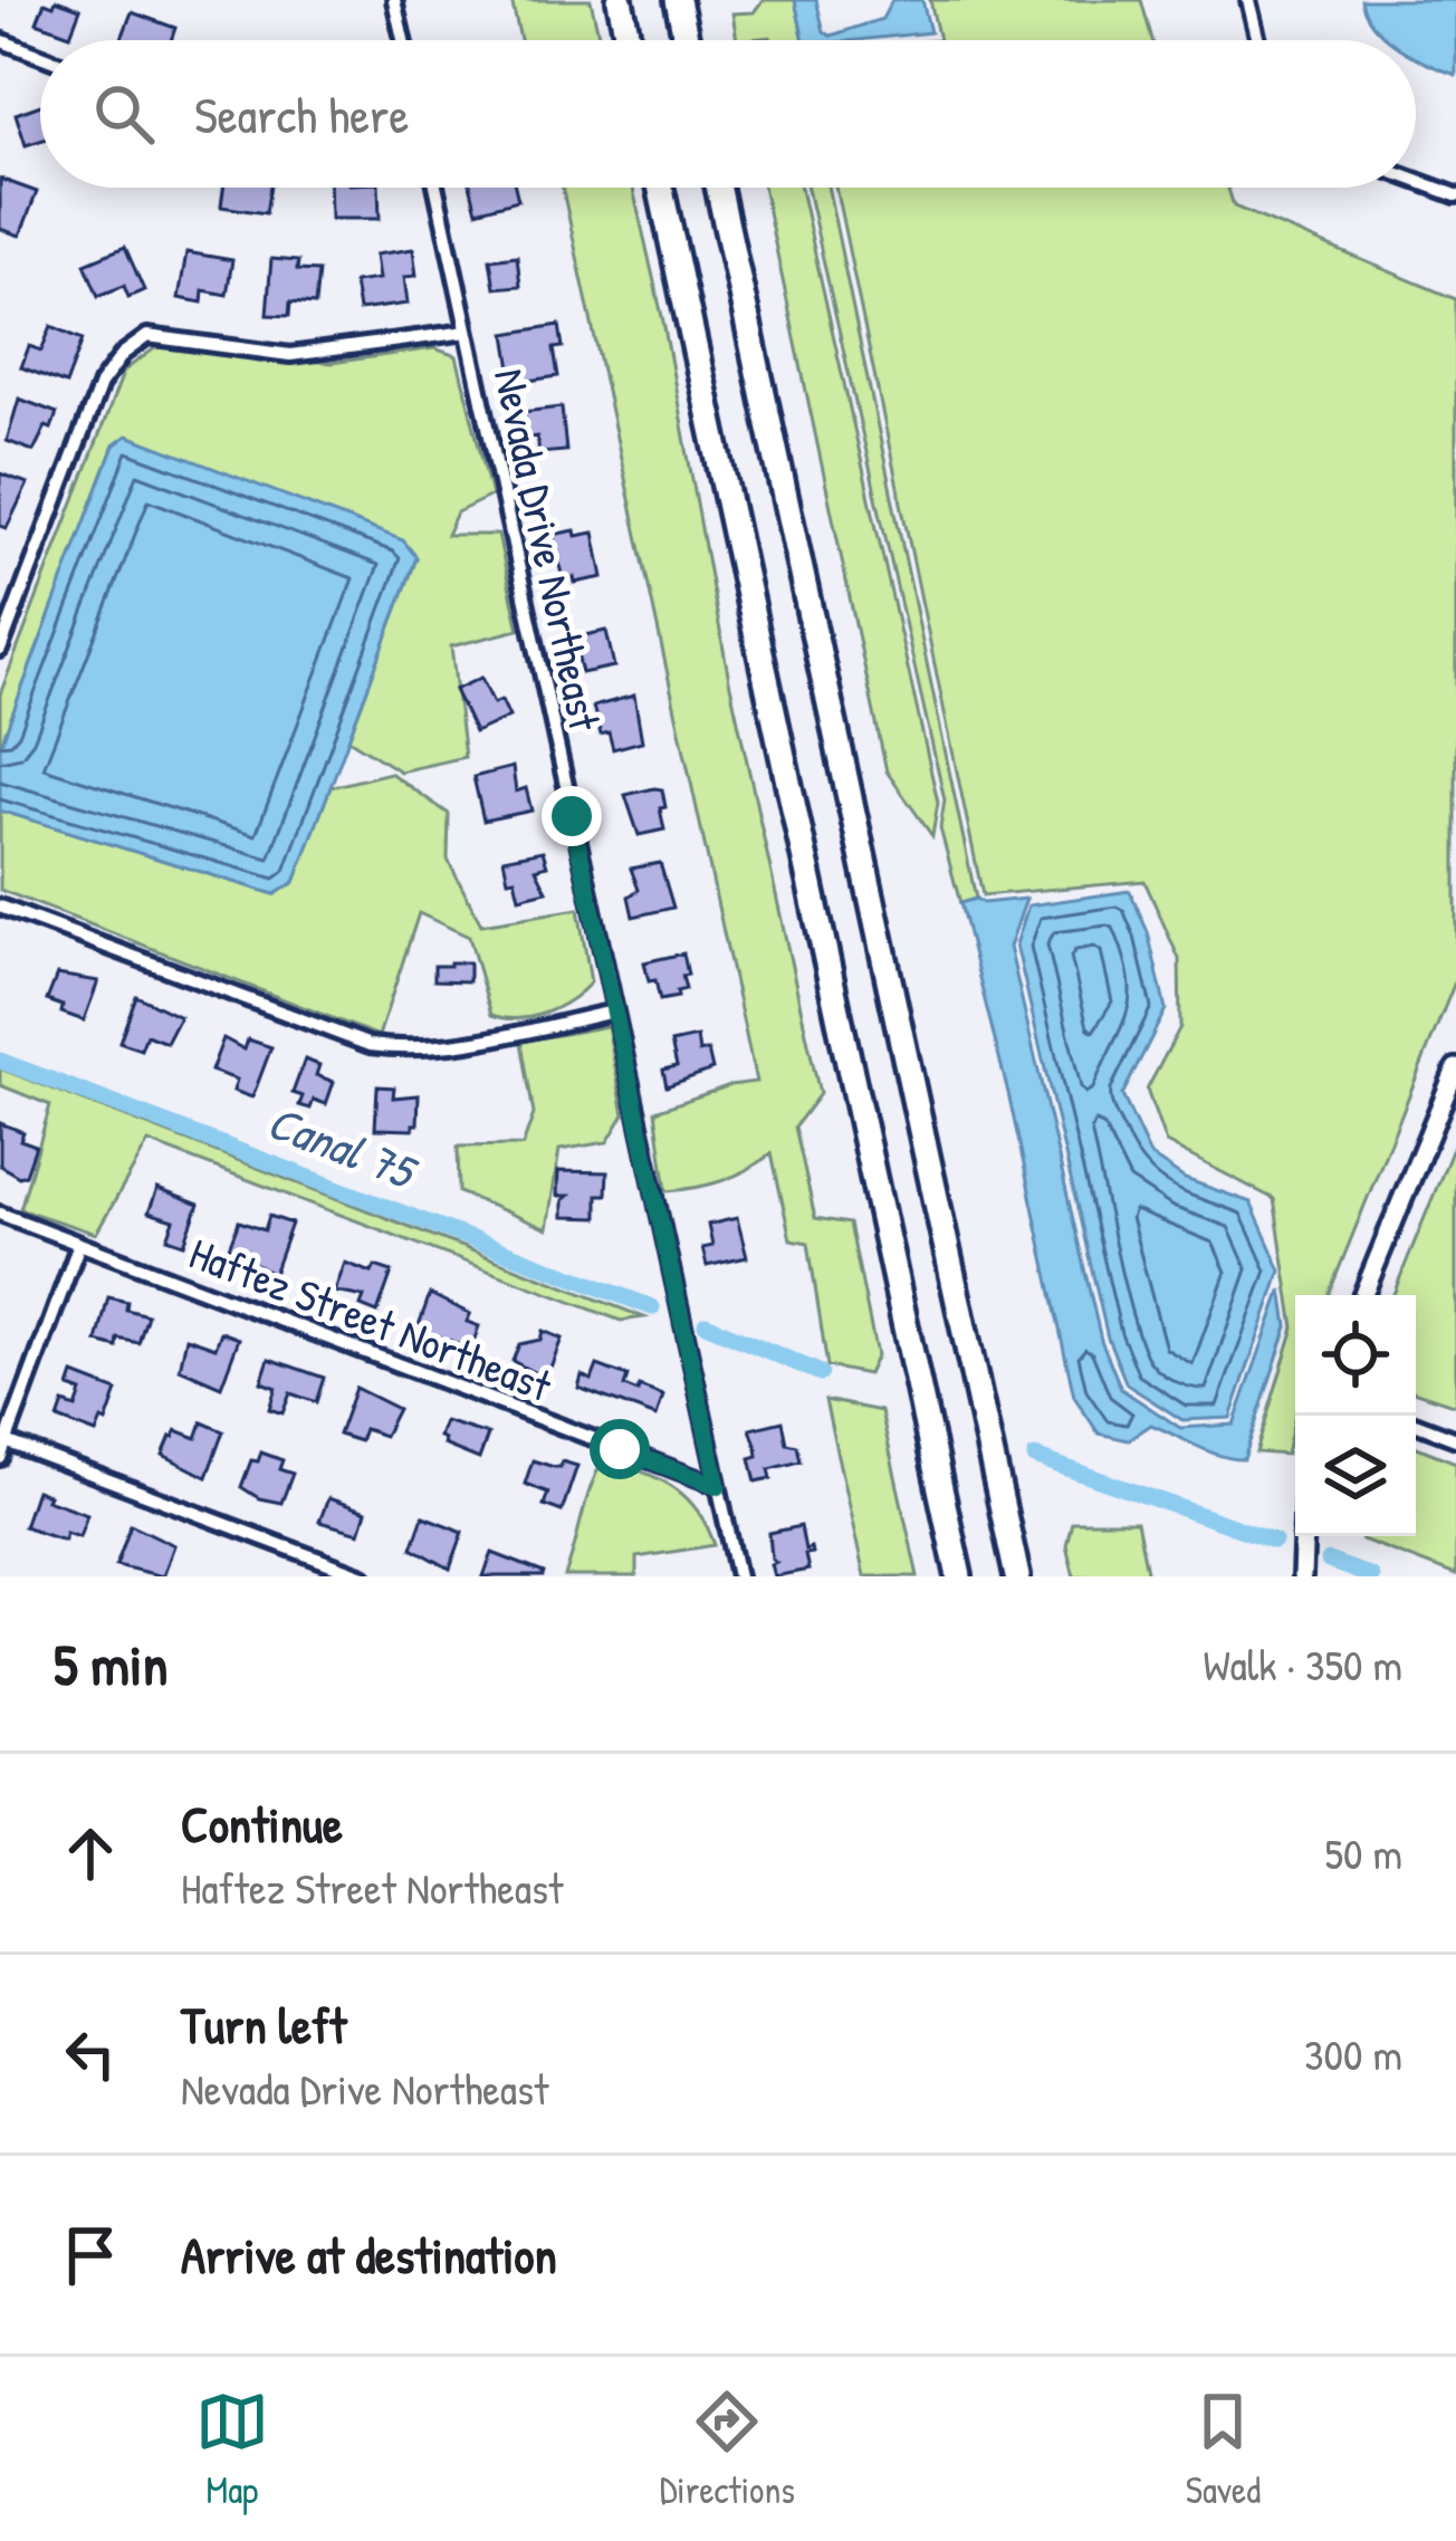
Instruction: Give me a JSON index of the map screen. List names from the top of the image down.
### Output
{
  "streets": {
    "street": ["Nevada Drive Northeast", "Haftez Street Northeast"]
  },
  "crossings": [
    ["Nevada Drive Northeast", "Haftez Street Northeast"]
  ],
  "water": ["Canal 75"],
  "page": {
    "search": "Search here",
    "heading": ["5 min", "Walk · 350 m"],
    "list": [
      ["Continue", "Haftez Street Northeast", "50 m"],
      ["Turn left", "Nevada Drive Northeast", "300 m"],
      "Arrive at destination"
    ],
    "nav": ["Map", "Directions", "Saved"]
  }
}
